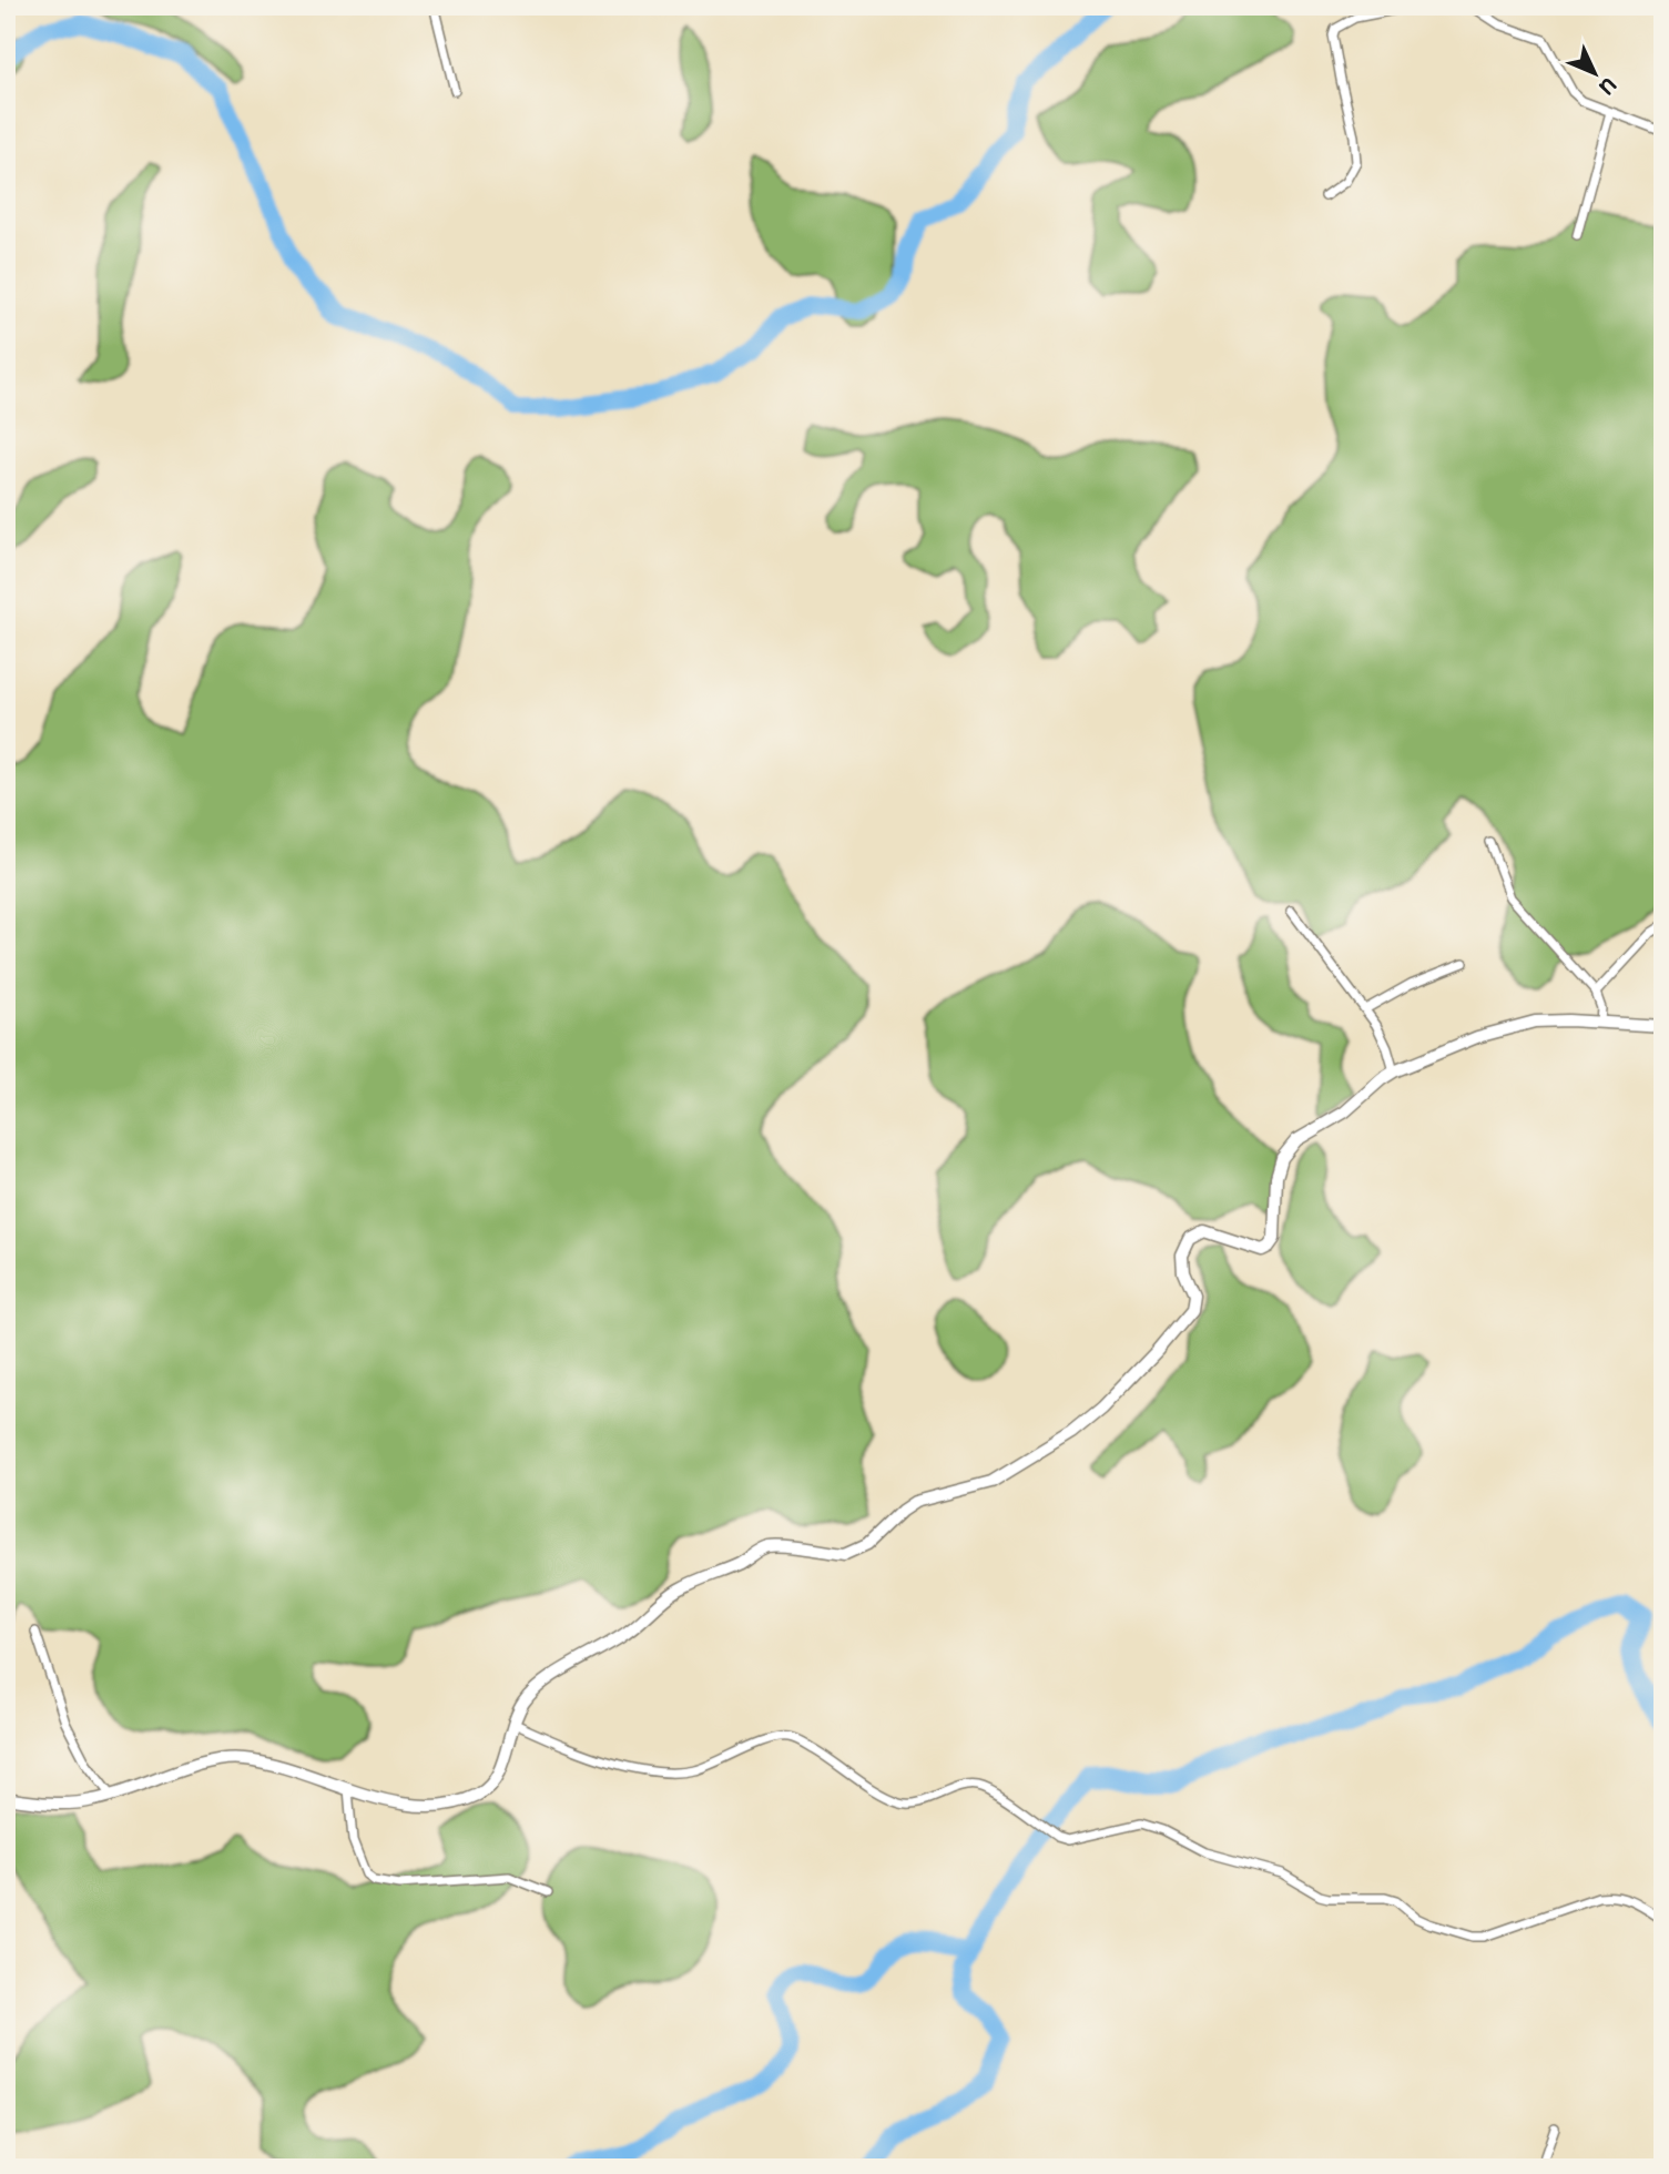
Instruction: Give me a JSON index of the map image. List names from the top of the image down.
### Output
{
  "north": "bottom right"
}
